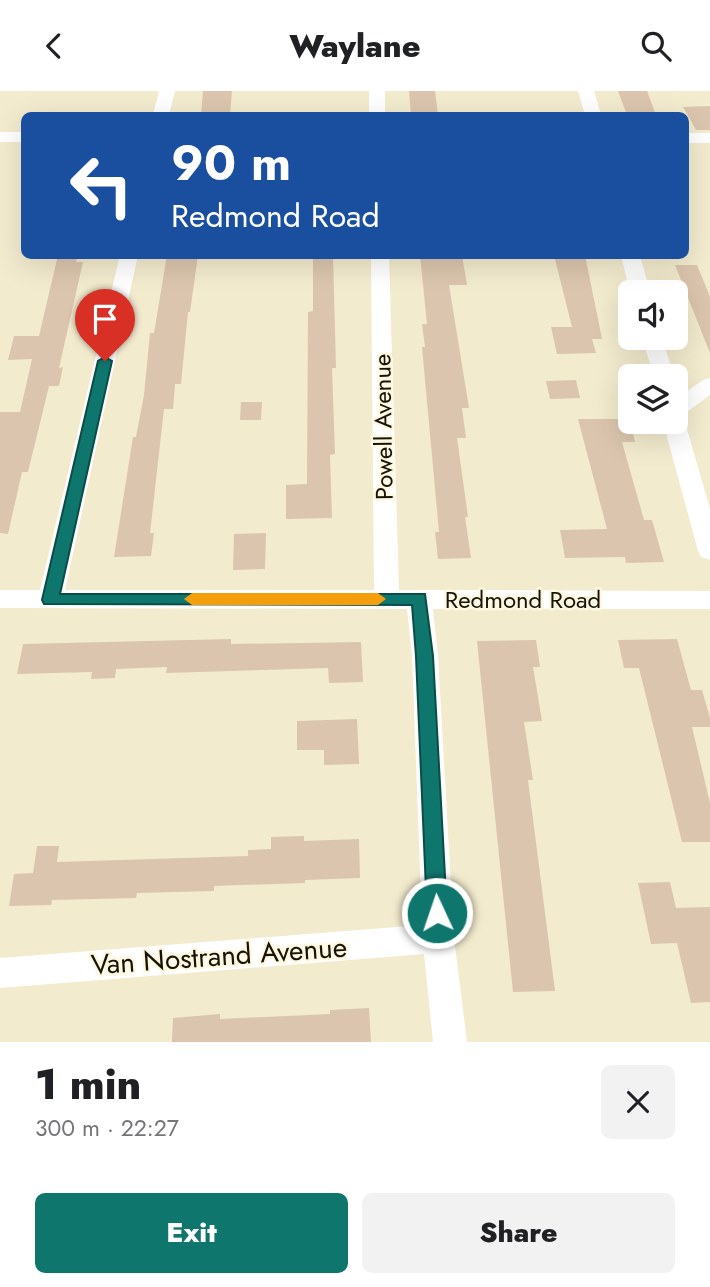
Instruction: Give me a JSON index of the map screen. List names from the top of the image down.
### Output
{
  "streets": {
    "street": ["Powell Avenue", "Redmond Road", "Van Nostrand Avenue"]
  },
  "crossings": [
    ["Powell Avenue", "Redmond Road"]
  ],
  "page": {
    "header": "Waylane",
    "turn": ["90 m", "Redmond Road"],
    "heading": ["1 min", "300 m · 22:27"],
    "buttons": ["Exit", "Share"]
  }
}
